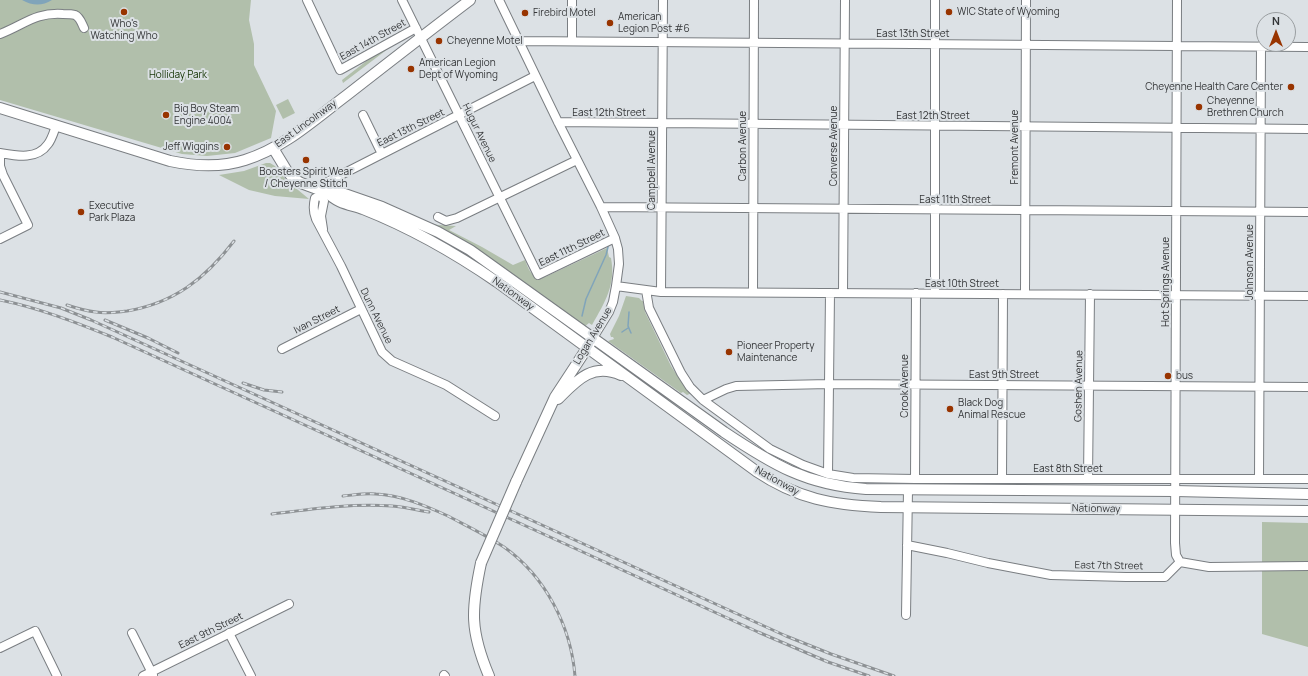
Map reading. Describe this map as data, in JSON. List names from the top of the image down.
{
  "streets": {
    "main road": ["East Lincolnway", "Nationway", "Logan Avenue"],
    "street": [
      "East 13th Street",
      "East 14th Street",
      "East 12th Street",
      "Hugur Avenue",
      "Carbon Avenue",
      "Converse Avenue",
      "Fremont Avenue",
      "Campbell Avenue",
      "East 11th Street",
      "Johnson Avenue",
      "Hot Springs Avenue",
      "East 10th Street",
      "Dunn Avenue",
      "Ivan Street",
      "East 9th Street",
      "Crook Avenue",
      "Goshen Avenue",
      "East 8th Street",
      "East 7th Street"
    ]
  },
  "crossings": [
    ["East 13th Street", "Hugur Avenue"],
    ["East 13th Street", "Carbon Avenue"],
    ["East 13th Street", "Converse Avenue"],
    ["East 13th Street", "Fremont Avenue"],
    ["East 13th Street", "Campbell Avenue"],
    ["East 13th Street", "Hot Springs Avenue"],
    ["East 13th Street", "Nationway"],
    ["East 13th Street", "Dunn Avenue"],
    ["East 13th Street", "Logan Avenue"],
    ["East 14th Street", "Hugur Avenue"],
    ["East 12th Street", "Carbon Avenue"],
    ["East 12th Street", "Converse Avenue"],
    ["East 12th Street", "Fremont Avenue"],
    ["East 12th Street", "Campbell Avenue"],
    ["East 12th Street", "Johnson Avenue"],
    ["East 12th Street", "Hot Springs Avenue"],
    ["East 12th Street", "Logan Avenue"],
    ["East Lincolnway", "Hugur Avenue"],
    ["East Lincolnway", "Nationway"],
    ["Hugur Avenue", "East 11th Street"],
    ["Carbon Avenue", "East 11th Street"],
    ["Carbon Avenue", "East 10th Street"],
    ["Converse Avenue", "East 11th Street"],
    ["Converse Avenue", "East 10th Street"],
    ["Fremont Avenue", "East 11th Street"],
    ["Fremont Avenue", "East 10th Street"],
    ["Campbell Avenue", "East 11th Street"],
    ["Campbell Avenue", "East 10th Street"],
    ["East 11th Street", "Johnson Avenue"],
    ["East 11th Street", "Hot Springs Avenue"],
    ["East 11th Street", "Logan Avenue"],
    ["Johnson Avenue", "East 10th Street"],
    ["Johnson Avenue", "East 9th Street"],
    ["Johnson Avenue", "East 8th Street"],
    ["Hot Springs Avenue", "East 10th Street"],
    ["Hot Springs Avenue", "Nationway"],
    ["Hot Springs Avenue", "East 9th Street"],
    ["Hot Springs Avenue", "East 8th Street"],
    ["Hot Springs Avenue", "East 7th Street"],
    ["East 10th Street", "Logan Avenue"],
    ["East 10th Street", "Crook Avenue"],
    ["East 10th Street", "Goshen Avenue"],
    ["Nationway", "Dunn Avenue"],
    ["Nationway", "Logan Avenue"],
    ["Dunn Avenue", "Ivan Street"],
    ["East 9th Street", "Crook Avenue"],
    ["East 9th Street", "Goshen Avenue"],
    ["Crook Avenue", "East 8th Street"],
    ["Goshen Avenue", "East 8th Street"]
  ],
  "parks": ["Holliday Park"],
  "places": [
    "Who's Watching Who",
    "WIC State of Wyoming",
    "Firebird Motel",
    "American Legion Post #6",
    "Cheyenne Motel",
    "American Legion Dept of Wyoming",
    "Cheyenne Health Care Center",
    "Cheyenne Brethren Church",
    "Big Boy Steam Engine 4004",
    "Jeff Wiggins",
    "Boosters Spirit Wear / Cheyenne Stitch",
    "Executive Park Plaza",
    "Pioneer Property Maintenance",
    "bus",
    "Black Dog Animal Rescue"
  ],
  "north": "top"
}
